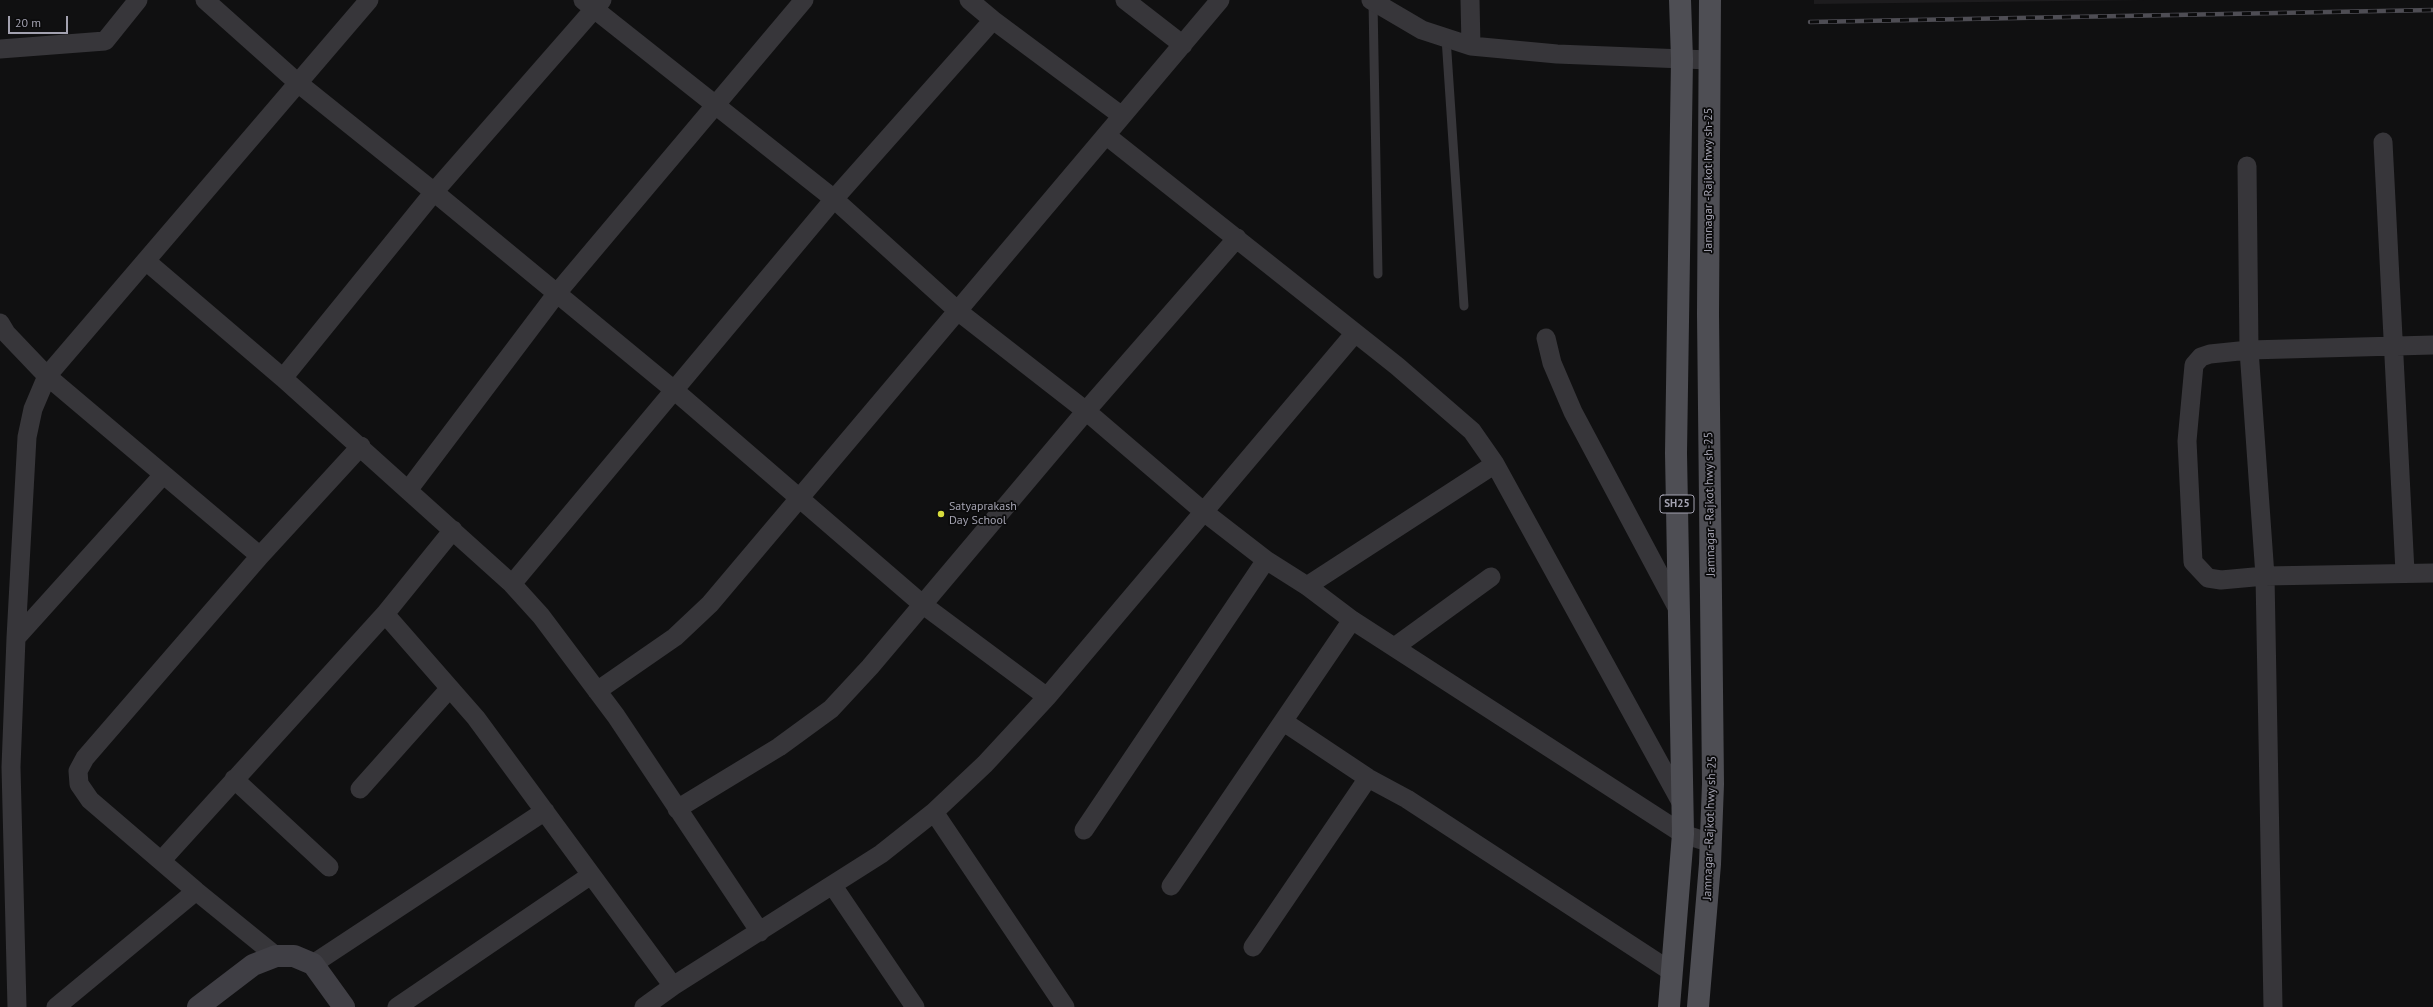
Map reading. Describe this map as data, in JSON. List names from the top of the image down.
{
  "streets": {
    "main road": ["Jamnagar -Rajkot hwy sh-25", "SH25"]
  },
  "places": ["Satyaprakash Day School"],
  "scale_bar": "20 m"
}
